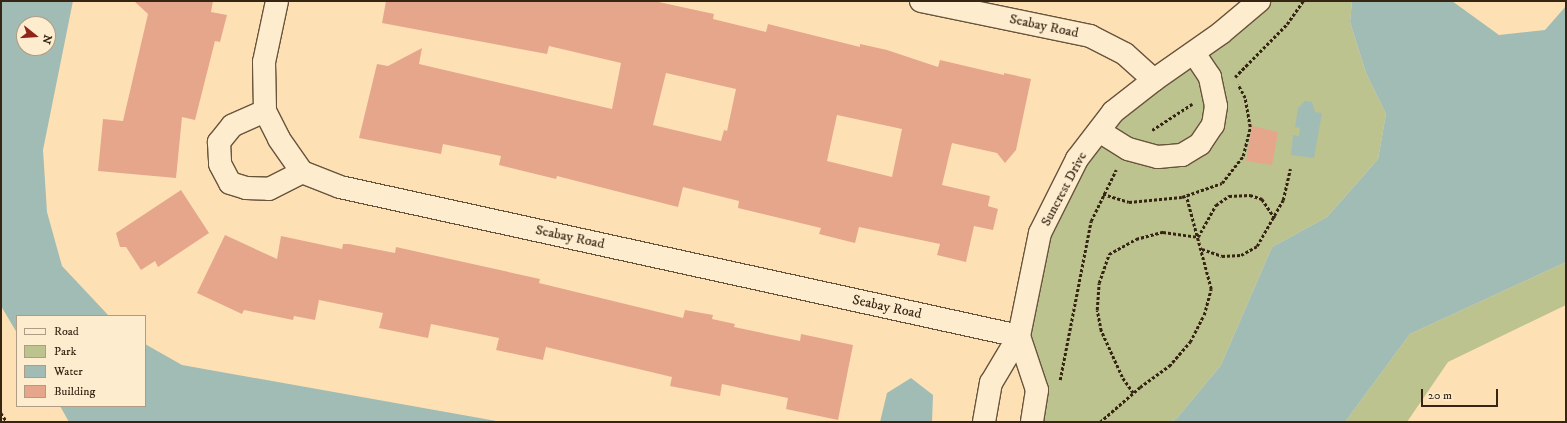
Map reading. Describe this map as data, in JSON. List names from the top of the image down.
{
  "streets": {
    "street": ["Seabay Road", "Suncrest Drive"]
  },
  "crossings": [
    ["Seabay Road", "Suncrest Drive"]
  ],
  "legend": [
    "Road",
    "Park",
    "Water",
    "Building"
  ],
  "scale_bar": "20 m",
  "north": "right"
}
